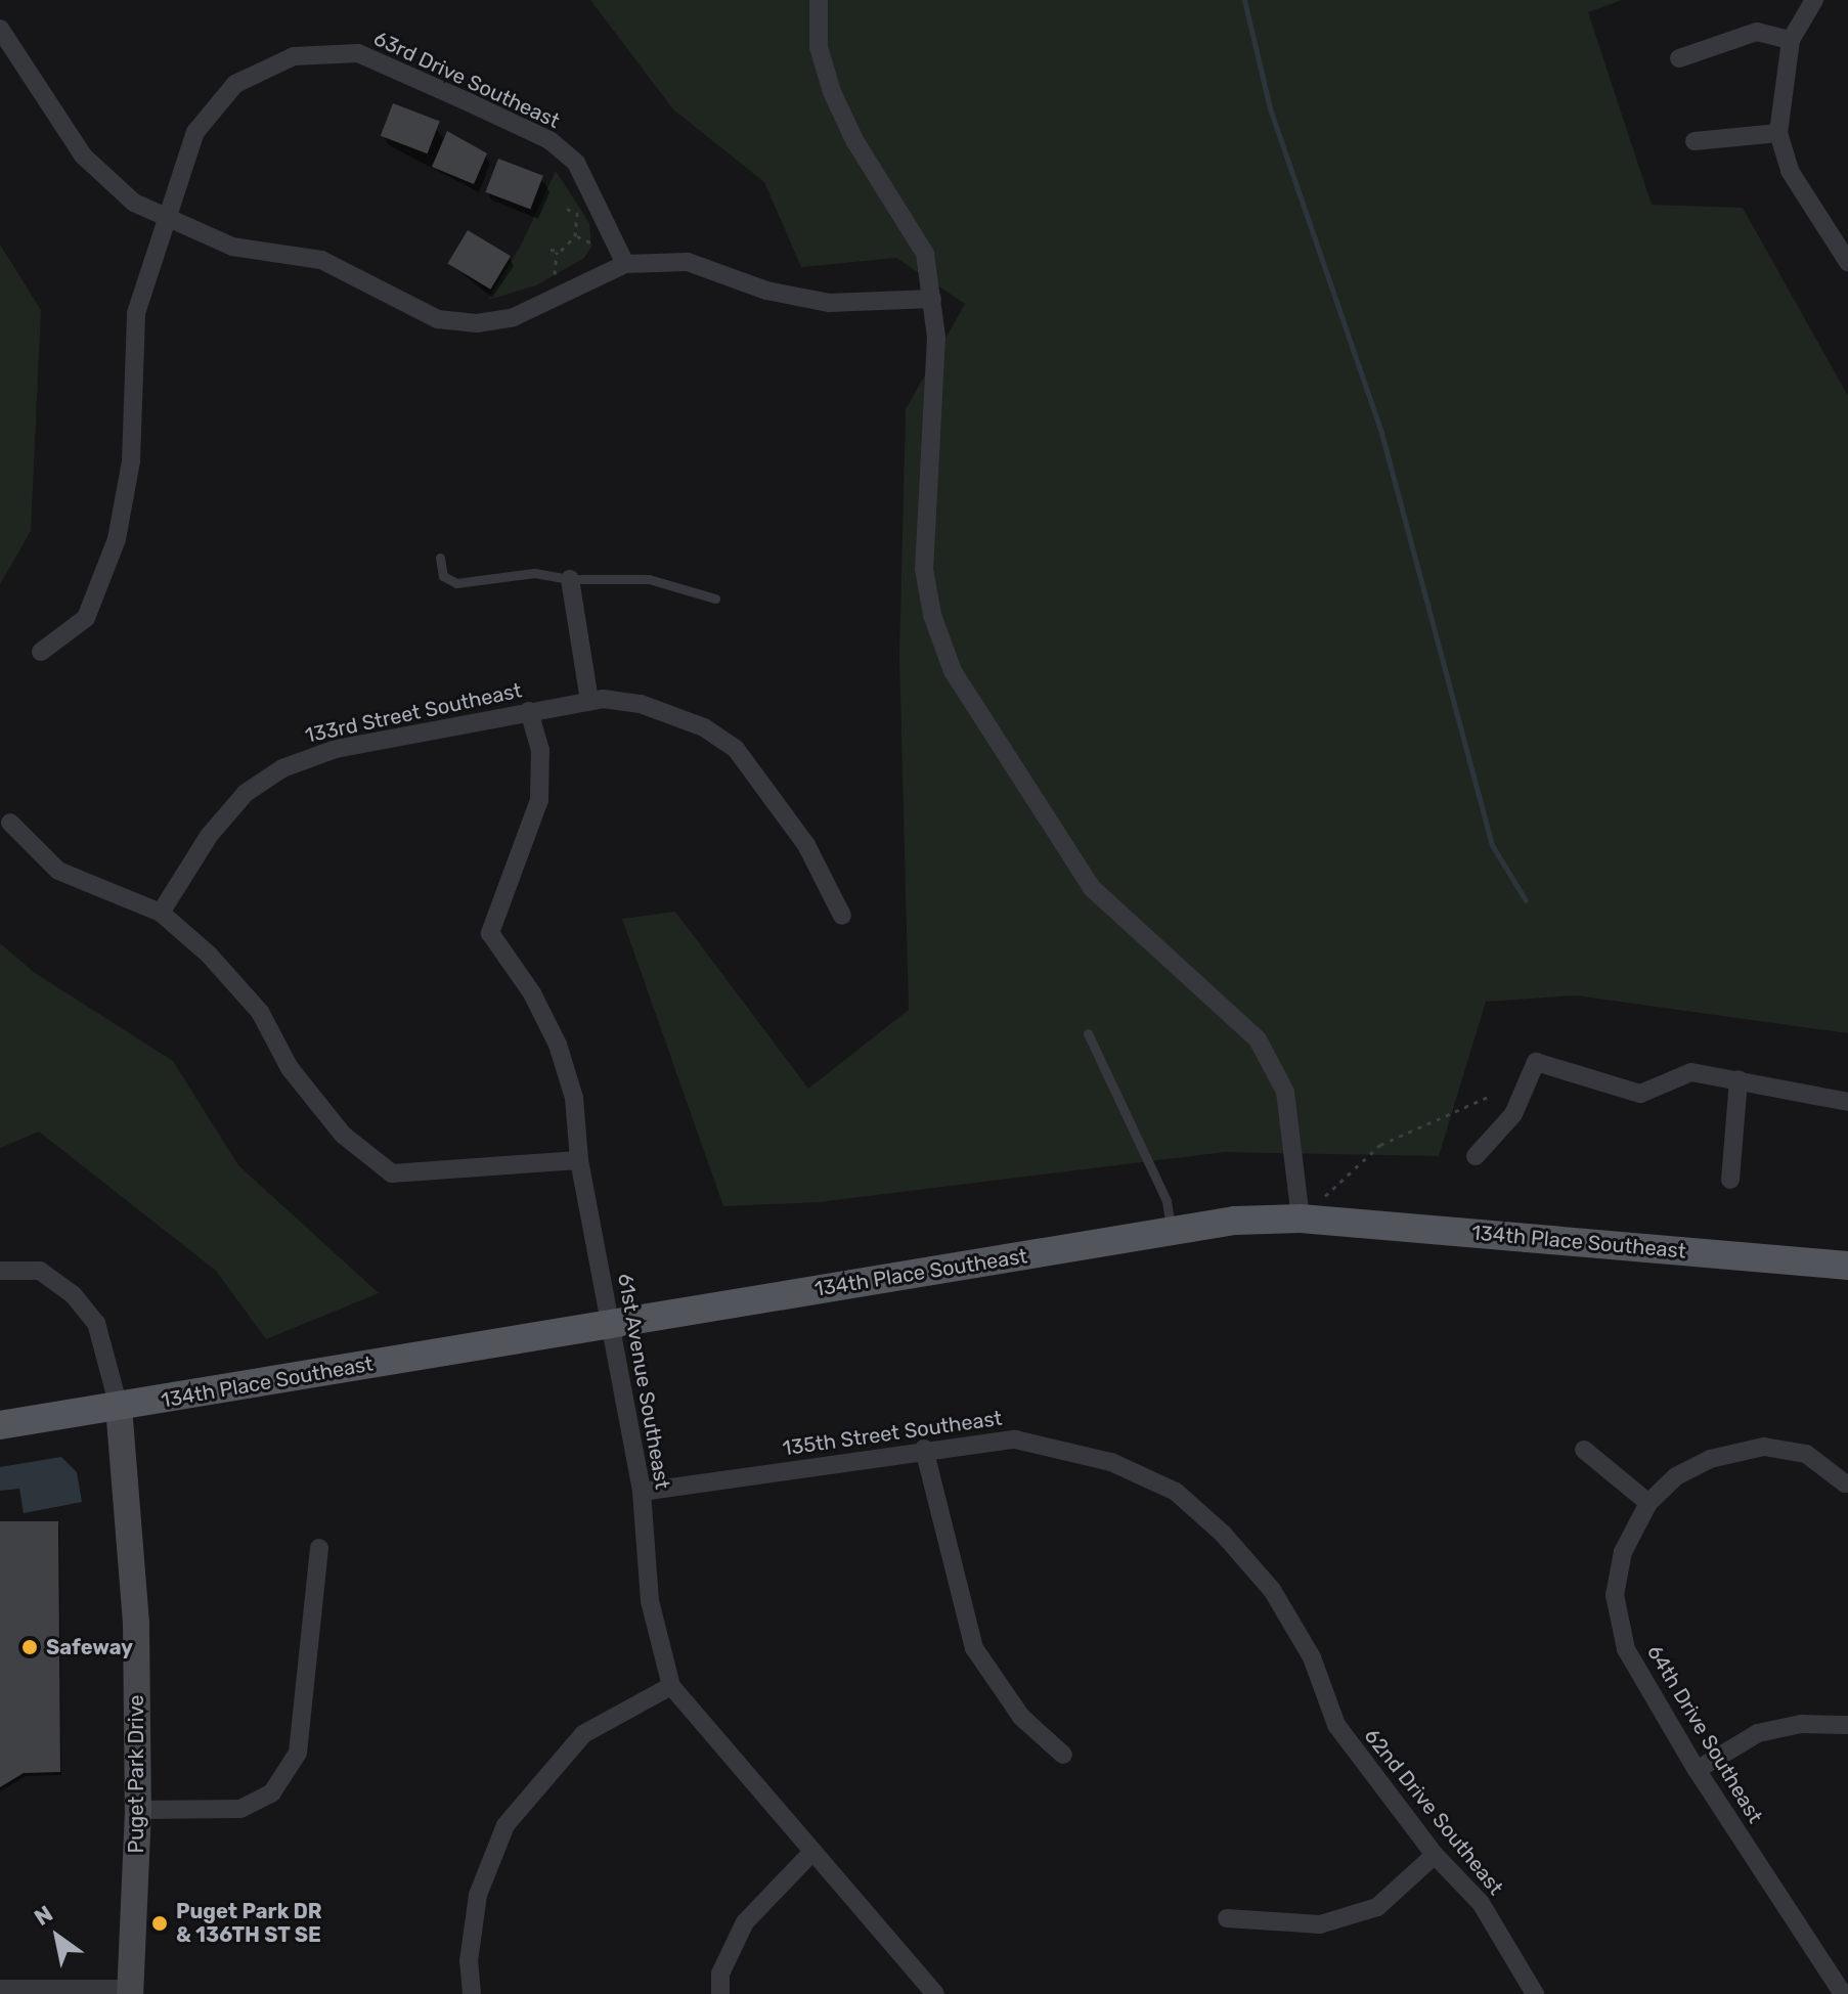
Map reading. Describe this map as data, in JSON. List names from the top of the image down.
{
  "streets": {
    "main road": ["134th Place Southeast"],
    "street": [
      "63rd Drive Southeast",
      "133rd Street Southeast",
      "61st Avenue Southeast",
      "135th Street Southeast",
      "64th Drive Southeast",
      "Puget Park Drive",
      "62nd Drive Southeast"
    ]
  },
  "crossings": [
    ["133rd Street Southeast", "61st Avenue Southeast"],
    ["134th Place Southeast", "61st Avenue Southeast"],
    ["134th Place Southeast", "Puget Park Drive"],
    ["61st Avenue Southeast", "135th Street Southeast"],
    ["135th Street Southeast", "62nd Drive Southeast"]
  ],
  "places": ["Safeway", "Puget Park DR & 136TH ST SE"],
  "north": "top left"
}
